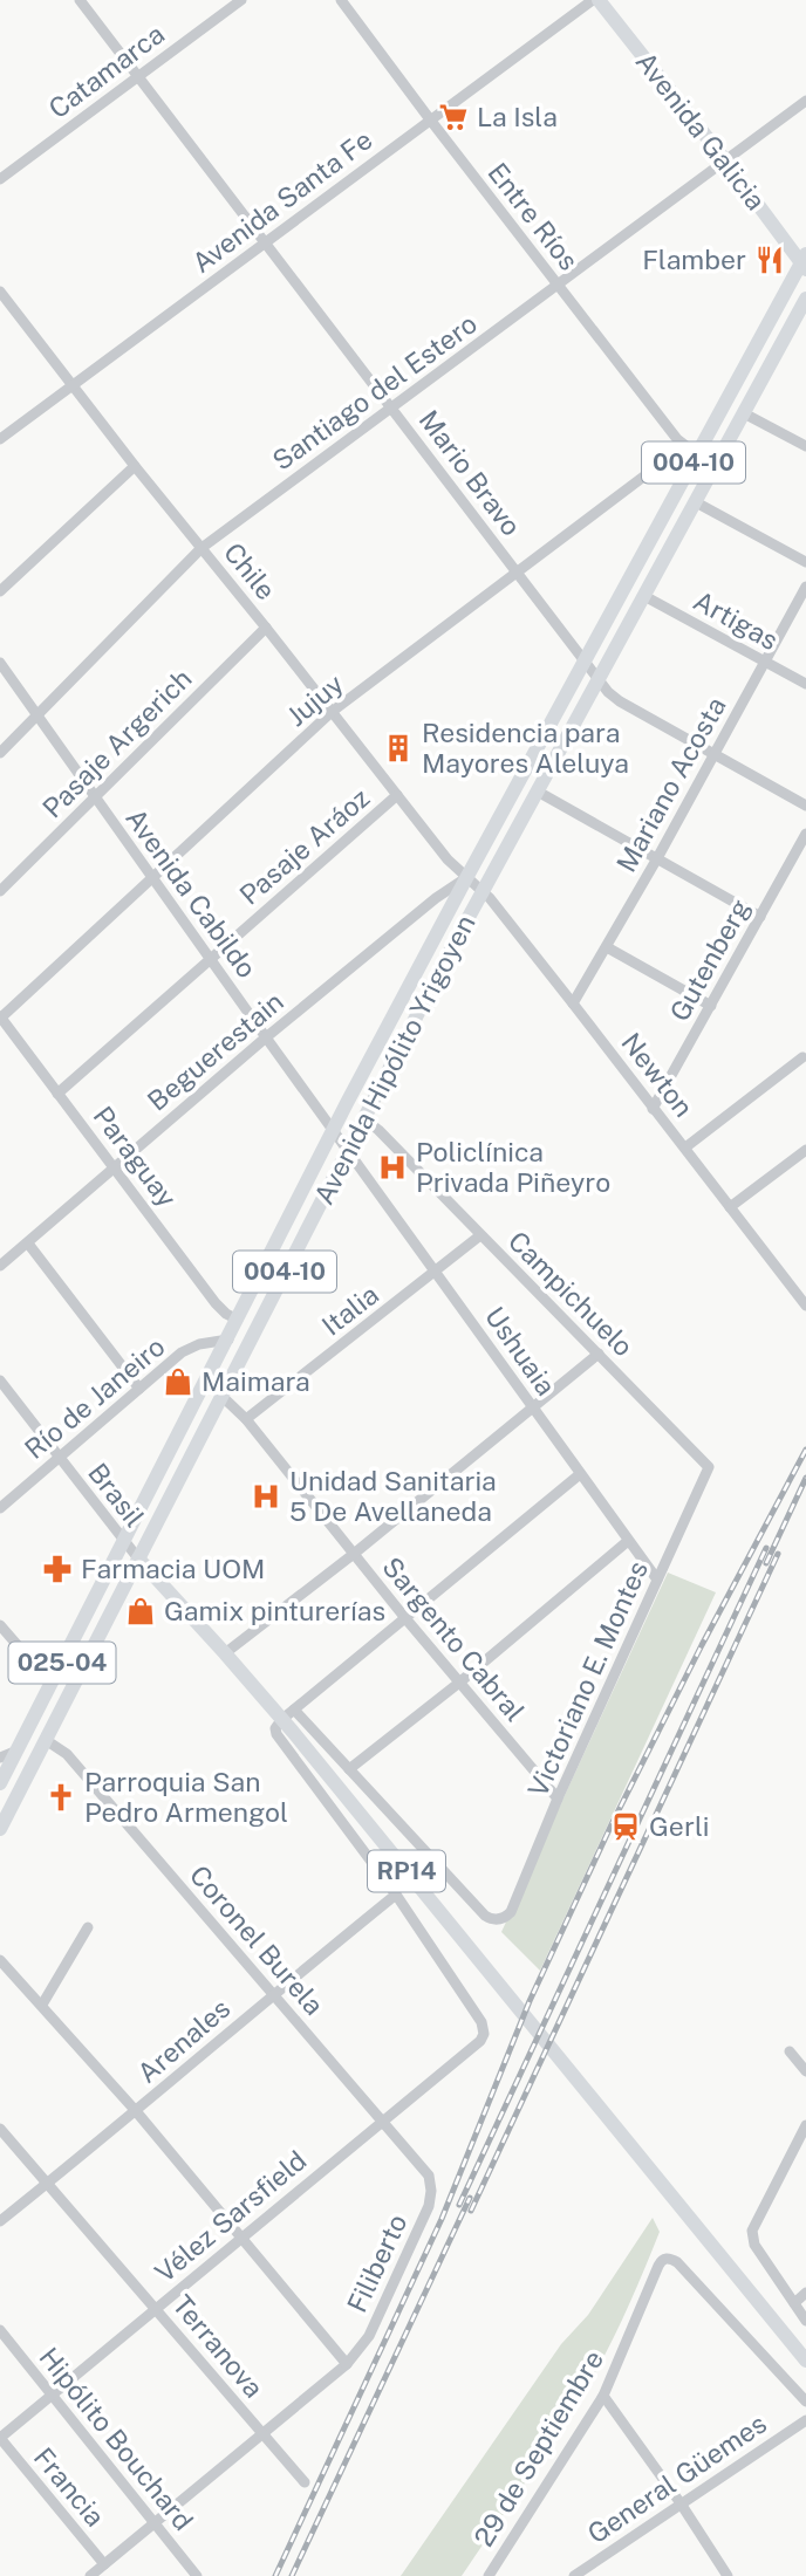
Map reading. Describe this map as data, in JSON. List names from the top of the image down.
{
  "streets": {
    "main road": [
      "Avenida Galicia",
      "004-10",
      "Avenida Hipólito Yrigoyen",
      "025-04",
      "RP14"
    ],
    "street": [
      "Catamarca",
      "Avenida Santa Fe",
      "Entre Ríos",
      "Santiago del Estero",
      "Mario Bravo",
      "Chile",
      "Artigas",
      "Jujuy",
      "Pasaje Argerich",
      "Mariano Acosta",
      "Pasaje Aráoz",
      "Avenida Cabildo",
      "Gutenberg",
      "Beguerestain",
      "Newton",
      "Paraguay",
      "Campichuelo",
      "Italia",
      "Ushuaia",
      "Río de Janeiro",
      "Brasil",
      "Sargento Cabral",
      "Victoriano E. Montes",
      "Coronel Burela",
      "Arenales",
      "Vélez Sarsfield",
      "Filiberto",
      "Terranova",
      "Hipólito Bouchard",
      "29 de Septiembre",
      "General Güemes",
      "Francia"
    ]
  },
  "crossings": [
    ["Catamarca", "Mario Bravo"],
    ["Avenida Galicia", "Santiago del Estero"],
    ["Avenida Galicia", "Avenida Hipólito Yrigoyen"],
    ["Avenida Santa Fe", "Entre Ríos"],
    ["Avenida Santa Fe", "Mario Bravo"],
    ["Avenida Santa Fe", "Chile"],
    ["Entre Ríos", "Santiago del Estero"],
    ["Entre Ríos", "Avenida Hipólito Yrigoyen"],
    ["Santiago del Estero", "Mario Bravo"],
    ["Santiago del Estero", "Chile"],
    ["Santiago del Estero", "Avenida Cabildo"],
    ["Mario Bravo", "Jujuy"],
    ["Mario Bravo", "Mariano Acosta"],
    ["Mario Bravo", "Avenida Hipólito Yrigoyen"],
    ["Chile", "Jujuy"],
    ["Chile", "Pasaje Argerich"],
    ["Chile", "Pasaje Aráoz"],
    ["Chile", "Beguerestain"],
    ["Chile", "Avenida Hipólito Yrigoyen"],
    ["Chile", "Newton"],
    ["Artigas", "Mariano Acosta"],
    ["Artigas", "Avenida Hipólito Yrigoyen"],
    ["Jujuy", "Avenida Cabildo"],
    ["Jujuy", "Avenida Hipólito Yrigoyen"],
    ["Jujuy", "Paraguay"],
    ["Pasaje Argerich", "Avenida Cabildo"],
    ["Mariano Acosta", "Newton"],
    ["Pasaje Aráoz", "Avenida Cabildo"],
    ["Pasaje Aráoz", "Paraguay"],
    ["Avenida Cabildo", "Beguerestain"],
    ["Avenida Cabildo", "Avenida Hipólito Yrigoyen"],
    ["Avenida Cabildo", "Ushuaia"],
    ["Gutenberg", "Newton"],
    ["Beguerestain", "Avenida Hipólito Yrigoyen"],
    ["Beguerestain", "Newton"],
    ["Beguerestain", "Paraguay"],
    ["Avenida Hipólito Yrigoyen", "Newton"],
    ["Avenida Hipólito Yrigoyen", "Paraguay"],
    ["Avenida Hipólito Yrigoyen", "Campichuelo"],
    ["Avenida Hipólito Yrigoyen", "Ushuaia"],
    ["Avenida Hipólito Yrigoyen", "Río de Janeiro"],
    ["Avenida Hipólito Yrigoyen", "Brasil"],
    ["Avenida Hipólito Yrigoyen", "Sargento Cabral"],
    ["Avenida Hipólito Yrigoyen", "RP14"],
    ["Avenida Hipólito Yrigoyen", "Coronel Burela"],
    ["Campichuelo", "Italia"],
    ["Campichuelo", "Victoriano E. Montes"],
    ["Italia", "Ushuaia"],
    ["Italia", "Sargento Cabral"],
    ["Ushuaia", "Victoriano E. Montes"],
    ["Río de Janeiro", "Brasil"],
    ["Brasil", "RP14"],
    ["Sargento Cabral", "Victoriano E. Montes"],
    ["Coronel Burela", "Arenales"],
    ["Coronel Burela", "Vélez Sarsfield"],
    ["Coronel Burela", "Filiberto"],
    ["Arenales", "Vélez Sarsfield"],
    ["Arenales", "Terranova"],
    ["Vélez Sarsfield", "Terranova"],
    ["Vélez Sarsfield", "Hipólito Bouchard"],
    ["Vélez Sarsfield", "Francia"],
    ["Filiberto", "Terranova"],
    ["Filiberto", "Hipólito Bouchard"],
    ["Filiberto", "Francia"]
  ],
  "places": {
    "supermarket": ["La Isla"],
    "restaurant": ["Flamber"],
    "building": ["Residencia para Mayores Aleluya"],
    "hospital": ["Policlínica Privada Piñeyro", "Unidad Sanitaria 5 De Avellaneda"],
    "shop": ["Maimara", "Gamix pinturerías"],
    "pharmacy": ["Farmacia UOM"],
    "church": ["Parroquia San Pedro Armengol"],
    "station": ["Gerli"]
  }
}
